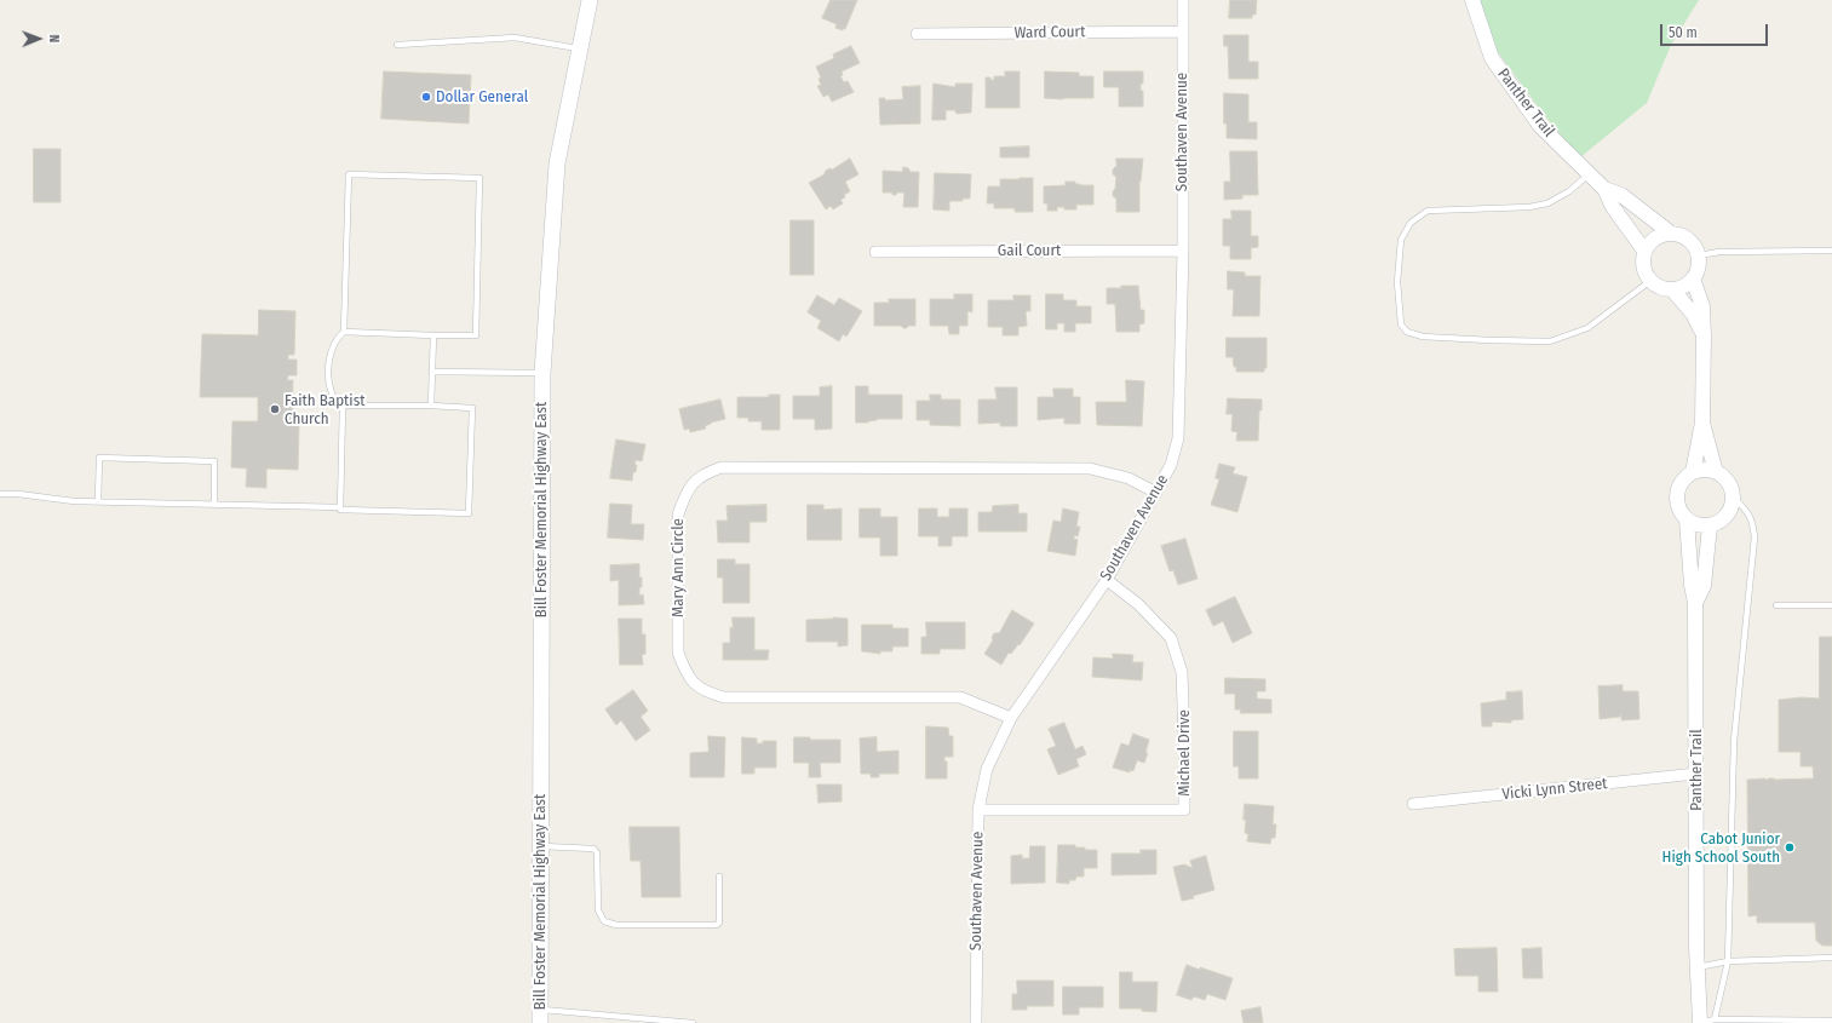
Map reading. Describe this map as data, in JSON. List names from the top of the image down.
{
  "streets": {
    "main road": ["Bill Foster Memorial Highway East"],
    "street": [
      "Ward Court",
      "Panther Trail",
      "Southaven Avenue",
      "Gail Court",
      "Mary Ann Circle",
      "Michael Drive",
      "Vicki Lynn Street"
    ]
  },
  "crossings": [
    ["Ward Court", "Southaven Avenue"],
    ["Panther Trail", "Vicki Lynn Street"],
    ["Southaven Avenue", "Gail Court"],
    ["Southaven Avenue", "Mary Ann Circle"],
    ["Southaven Avenue", "Michael Drive"]
  ],
  "places": ["Dollar General", "Faith Baptist Church", "Cabot Junior High School South"],
  "scale_bar": "50 m",
  "north": "right"
}
